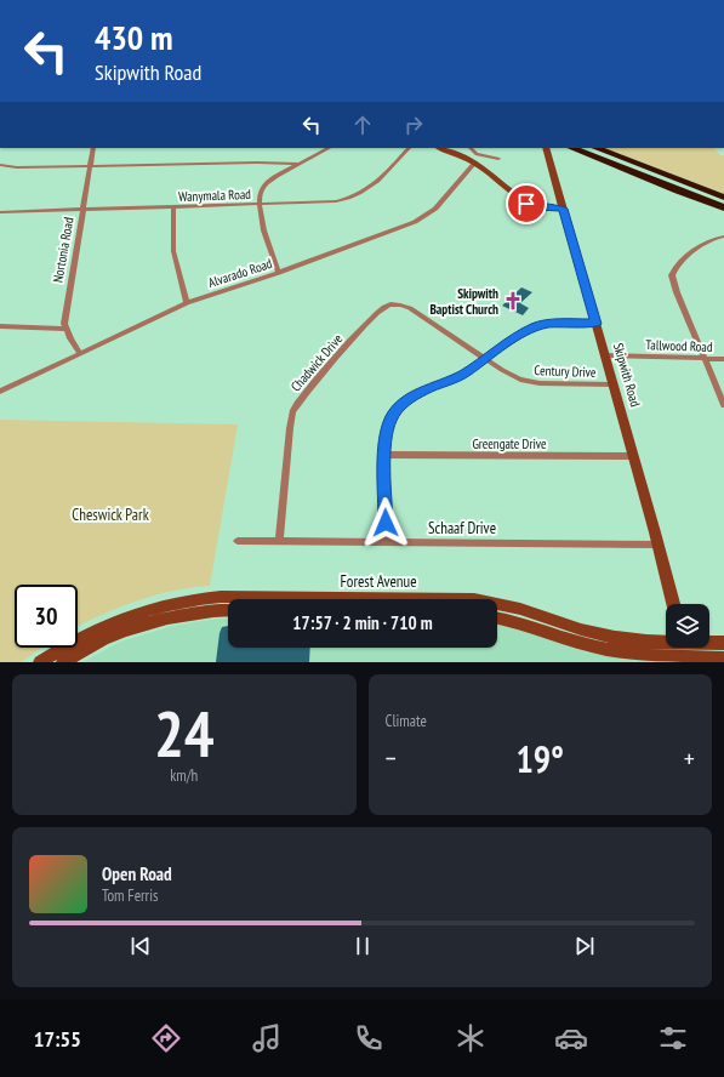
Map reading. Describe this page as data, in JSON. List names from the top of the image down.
{
  "streets": {
    "main road": ["Skipwith Road", "Forest Avenue"],
    "street": [
      "Wanymala Road",
      "Nortonia Road",
      "Alvarado Road",
      "Tallwood Road",
      "Chadwick Drive",
      "Century Drive",
      "Greengate Drive",
      "Schaaf Drive"
    ]
  },
  "crossings": [
    ["Wanymala Road", "Nortonia Road"],
    ["Tallwood Road", "Skipwith Road"],
    ["Chadwick Drive", "Century Drive"],
    ["Chadwick Drive", "Schaaf Drive"],
    ["Century Drive", "Skipwith Road"],
    ["Skipwith Road", "Greengate Drive"],
    ["Skipwith Road", "Schaaf Drive"]
  ],
  "parks": ["Cheswick Park"],
  "places": {
    "church": ["Skipwith Baptist Church"]
  },
  "page": {
    "turn": ["430 m", "Skipwith Road"],
    "limit": "30",
    "trip": "17:57 · 2 min · 710 m",
    "tile": [
      ["24", "km/h"],
      "Climate"
    ],
    "heat": ["−", "19°", "+"],
    "song": ["Open Road", "Tom Ferris"],
    "tabs": "17:55"
  }
}
